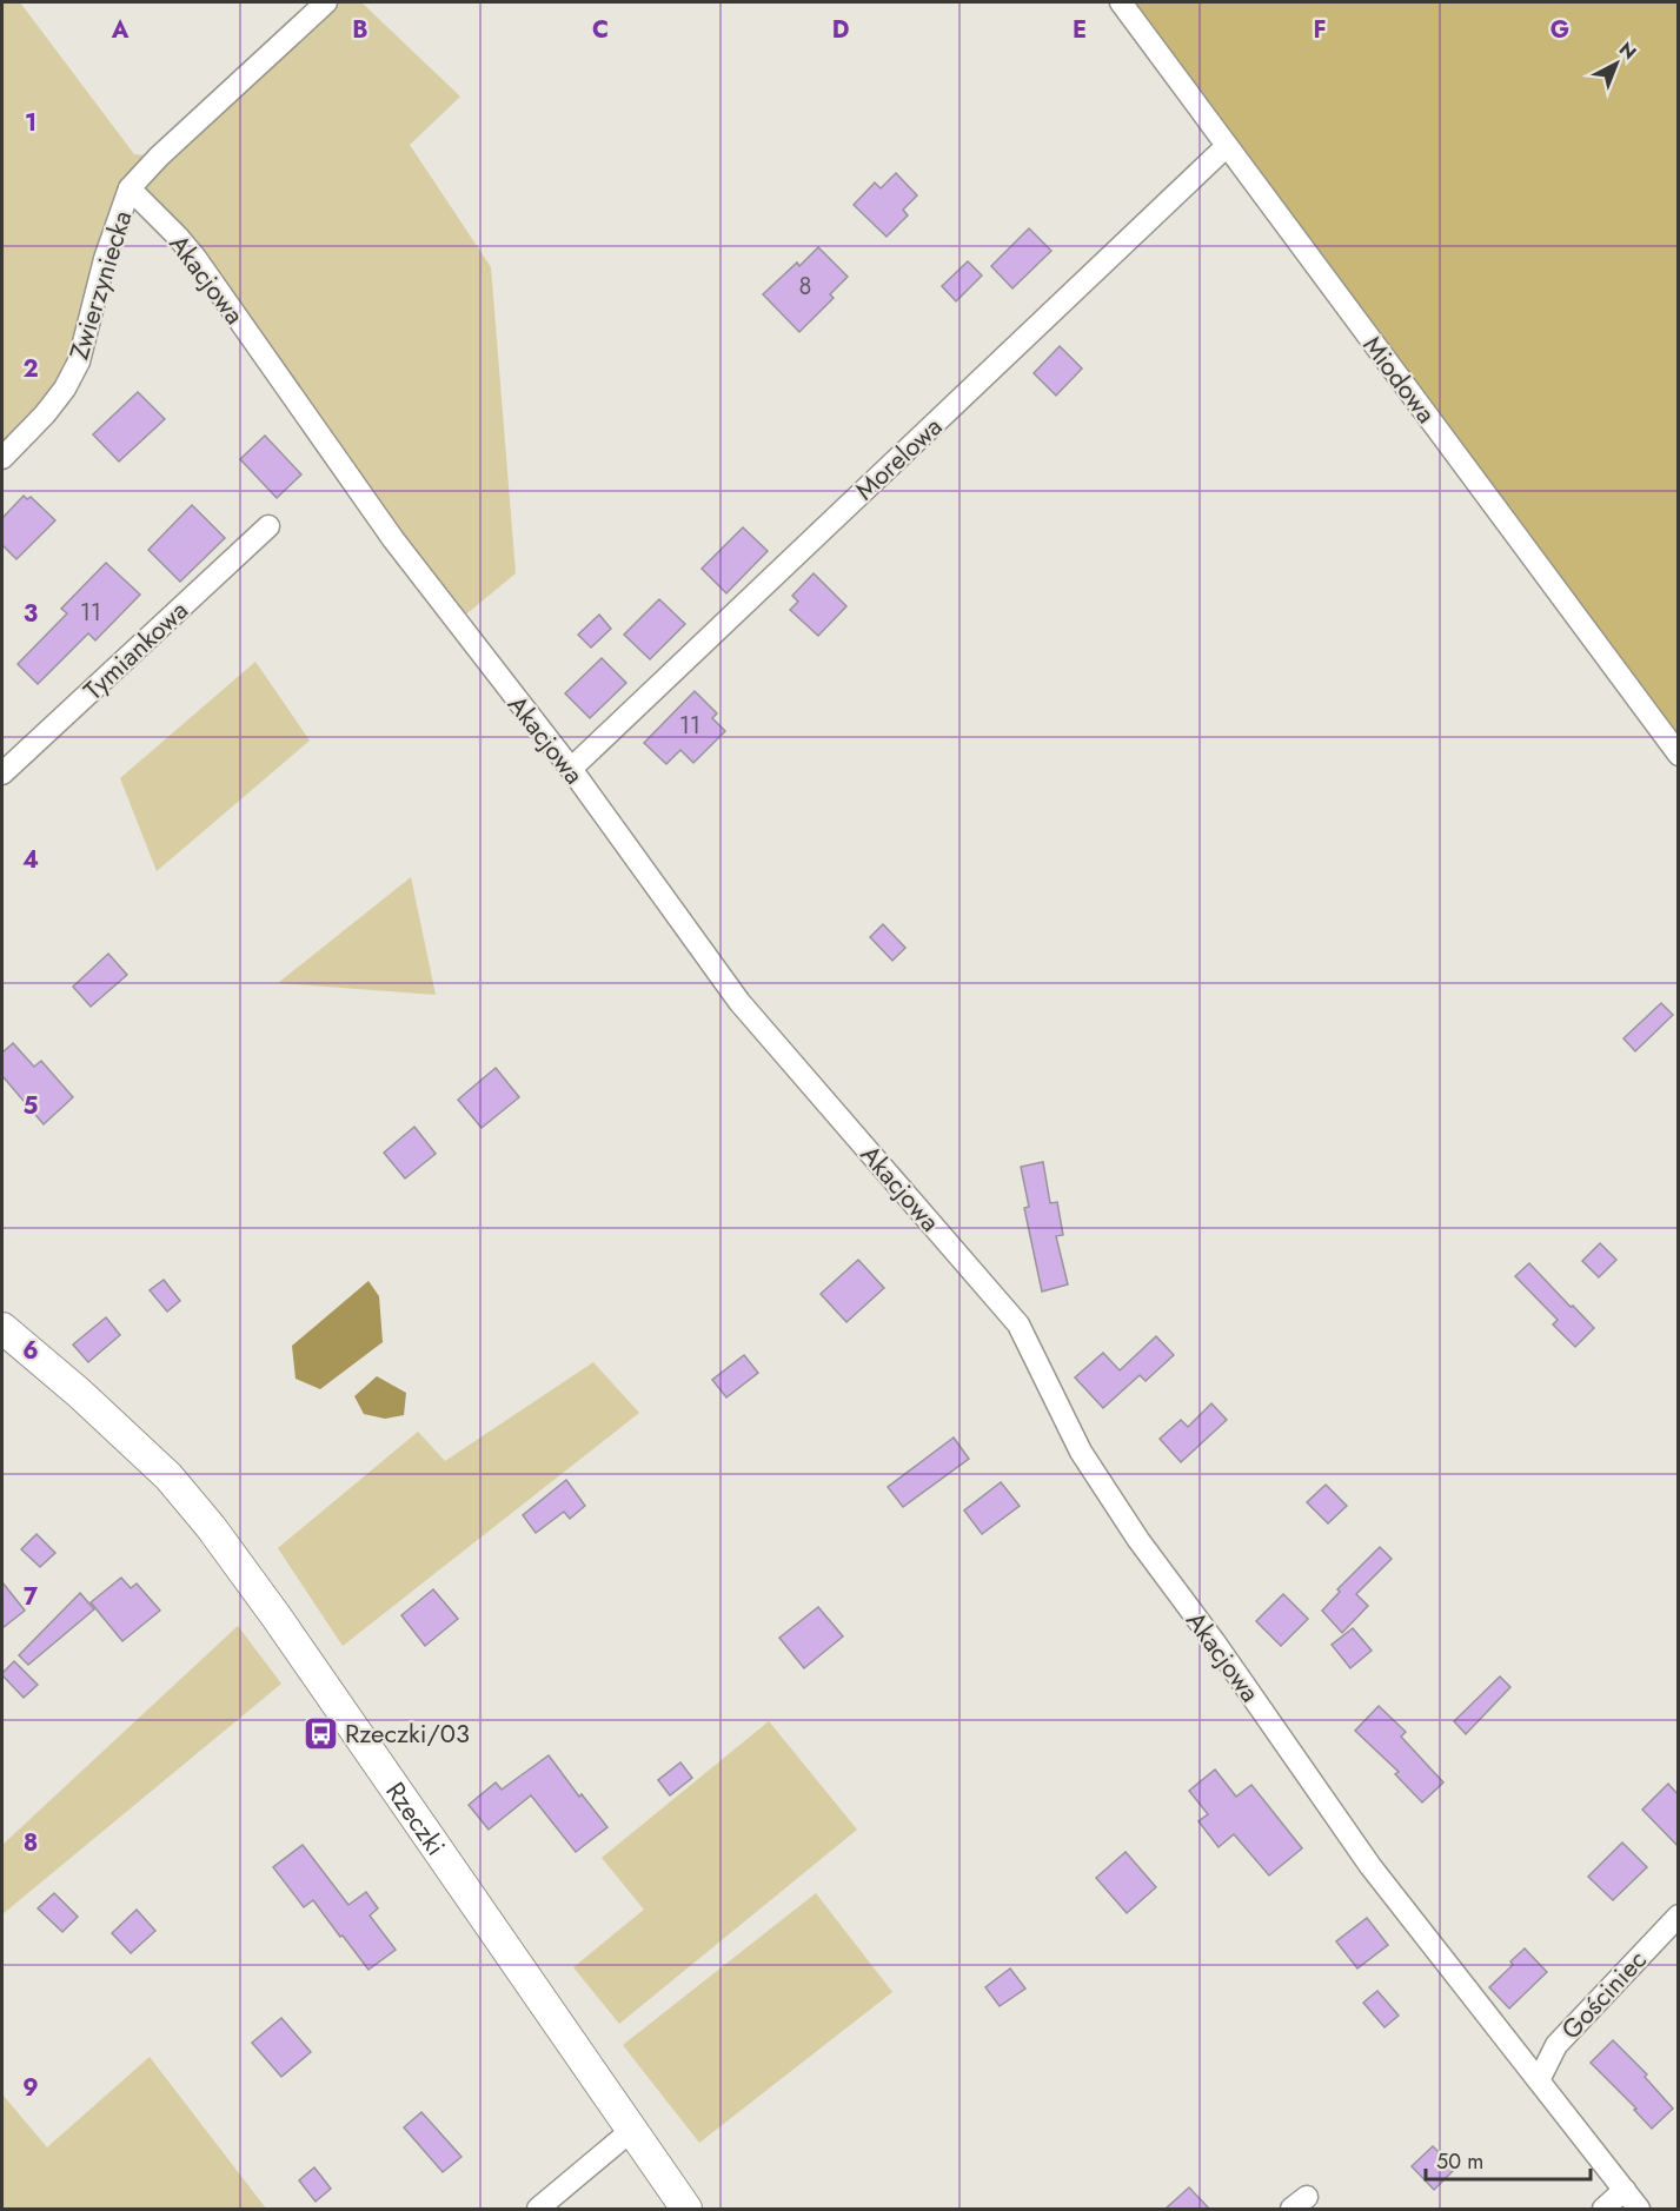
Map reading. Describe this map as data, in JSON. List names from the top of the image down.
{
  "streets": {
    "main road": ["Rzeczki"],
    "street": [
      "Akacjowa",
      "Zwierzyniecka",
      "Miodowa",
      "Morelowa",
      "Tymiankowa",
      "Gościniec"
    ]
  },
  "crossings": [
    ["Akacjowa", "Zwierzyniecka"],
    ["Akacjowa", "Morelowa"],
    ["Akacjowa", "Gościniec"],
    ["Miodowa", "Morelowa"]
  ],
  "places": {
    "bus stop": ["Rzeczki/03"]
  },
  "house_numbers": ["8", "11", "11"],
  "scale_bar": "50 m",
  "north": "top right",
  "grid": {
    "columns": [
      "A",
      "B",
      "C",
      "D",
      "E",
      "F",
      "G"
    ],
    "rows": [
      "1",
      "2",
      "3",
      "4",
      "5",
      "6",
      "7",
      "8",
      "9"
    ]
  }
}
